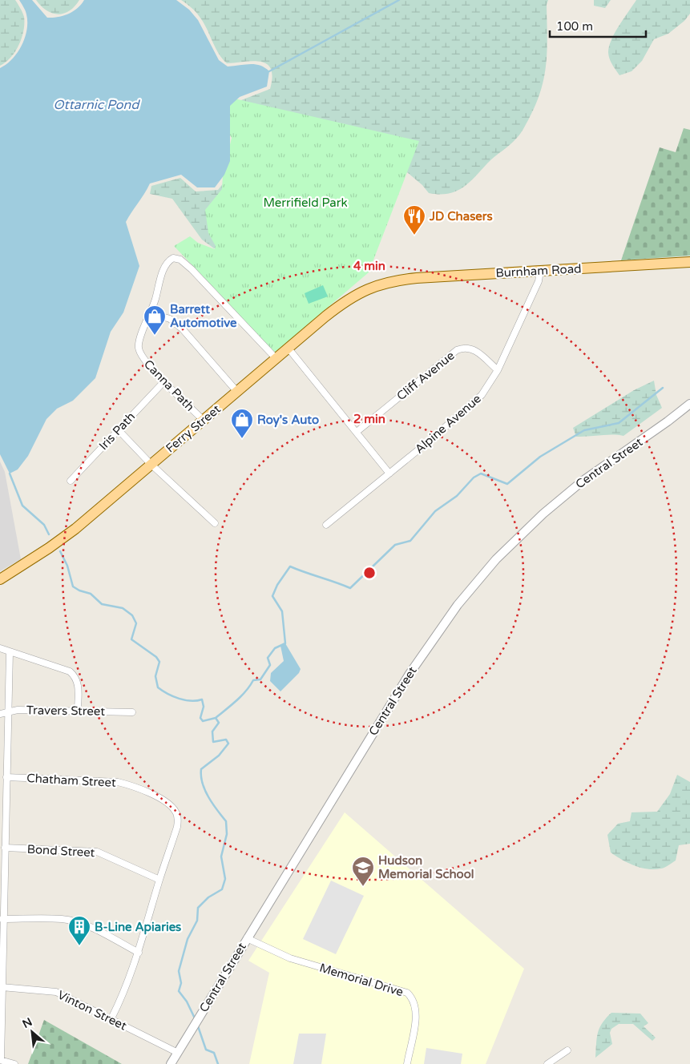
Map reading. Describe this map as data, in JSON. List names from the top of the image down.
{
  "streets": {
    "main road": ["Burnham Road", "Ferry Street"],
    "street": [
      "Cliff Avenue",
      "Canna Path",
      "Alpine Avenue",
      "Iris Path",
      "Central Street",
      "Travers Street",
      "Chatham Street",
      "Bond Street",
      "Memorial Drive",
      "Vinton Street"
    ]
  },
  "crossings": [
    ["Burnham Road", "Alpine Avenue"],
    ["Burnham Road", "Ferry Street"],
    ["Cliff Avenue", "Alpine Avenue"],
    ["Canna Path", "Ferry Street"],
    ["Canna Path", "Iris Path"],
    ["Central Street", "Memorial Drive"],
    ["Central Street", "Vinton Street"],
    ["Chatham Street", "Bond Street"]
  ],
  "water": ["Ottarnic Pond"],
  "parks": ["Merrifield Park"],
  "places": {
    "restaurant": ["JD Chasers"],
    "shop": ["Barrett Automotive", "Roy's Auto"],
    "school or university": ["Hudson Memorial School"],
    "building": ["B-Line Apiaries"]
  },
  "scale_bar": "100 m",
  "north": "top left",
  "rings": ["4 min", "2 min"]
}
